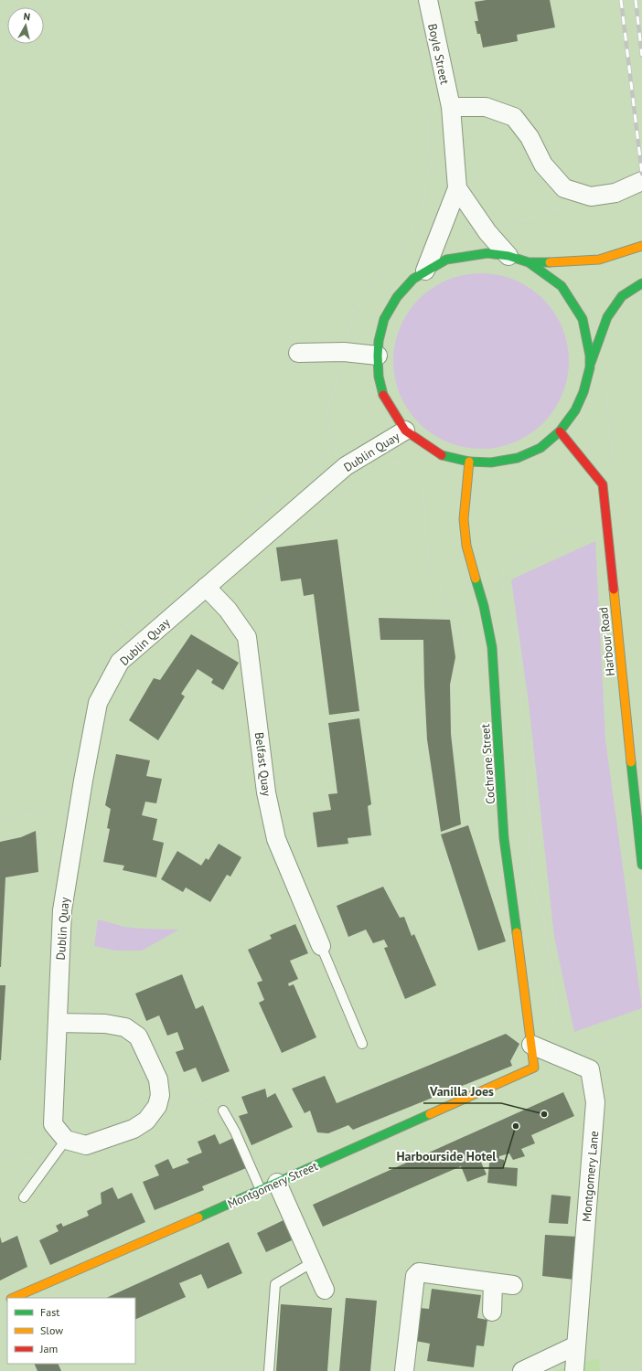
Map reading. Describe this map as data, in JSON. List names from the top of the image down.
{
  "streets": {
    "street": [
      "Boyle Street",
      "Dublin Quay",
      "Harbour Road",
      "Belfast Quay",
      "Cochrane Street",
      "Montgomery Lane",
      "Montgomery Street"
    ]
  },
  "crossings": [
    ["Dublin Quay", "Belfast Quay"],
    ["Cochrane Street", "Montgomery Lane"],
    ["Cochrane Street", "Montgomery Street"]
  ],
  "places": ["Vanilla Joes", "Harbourside Hotel"],
  "legend": ["Fast", "Slow", "Jam"],
  "north": "top"
}
